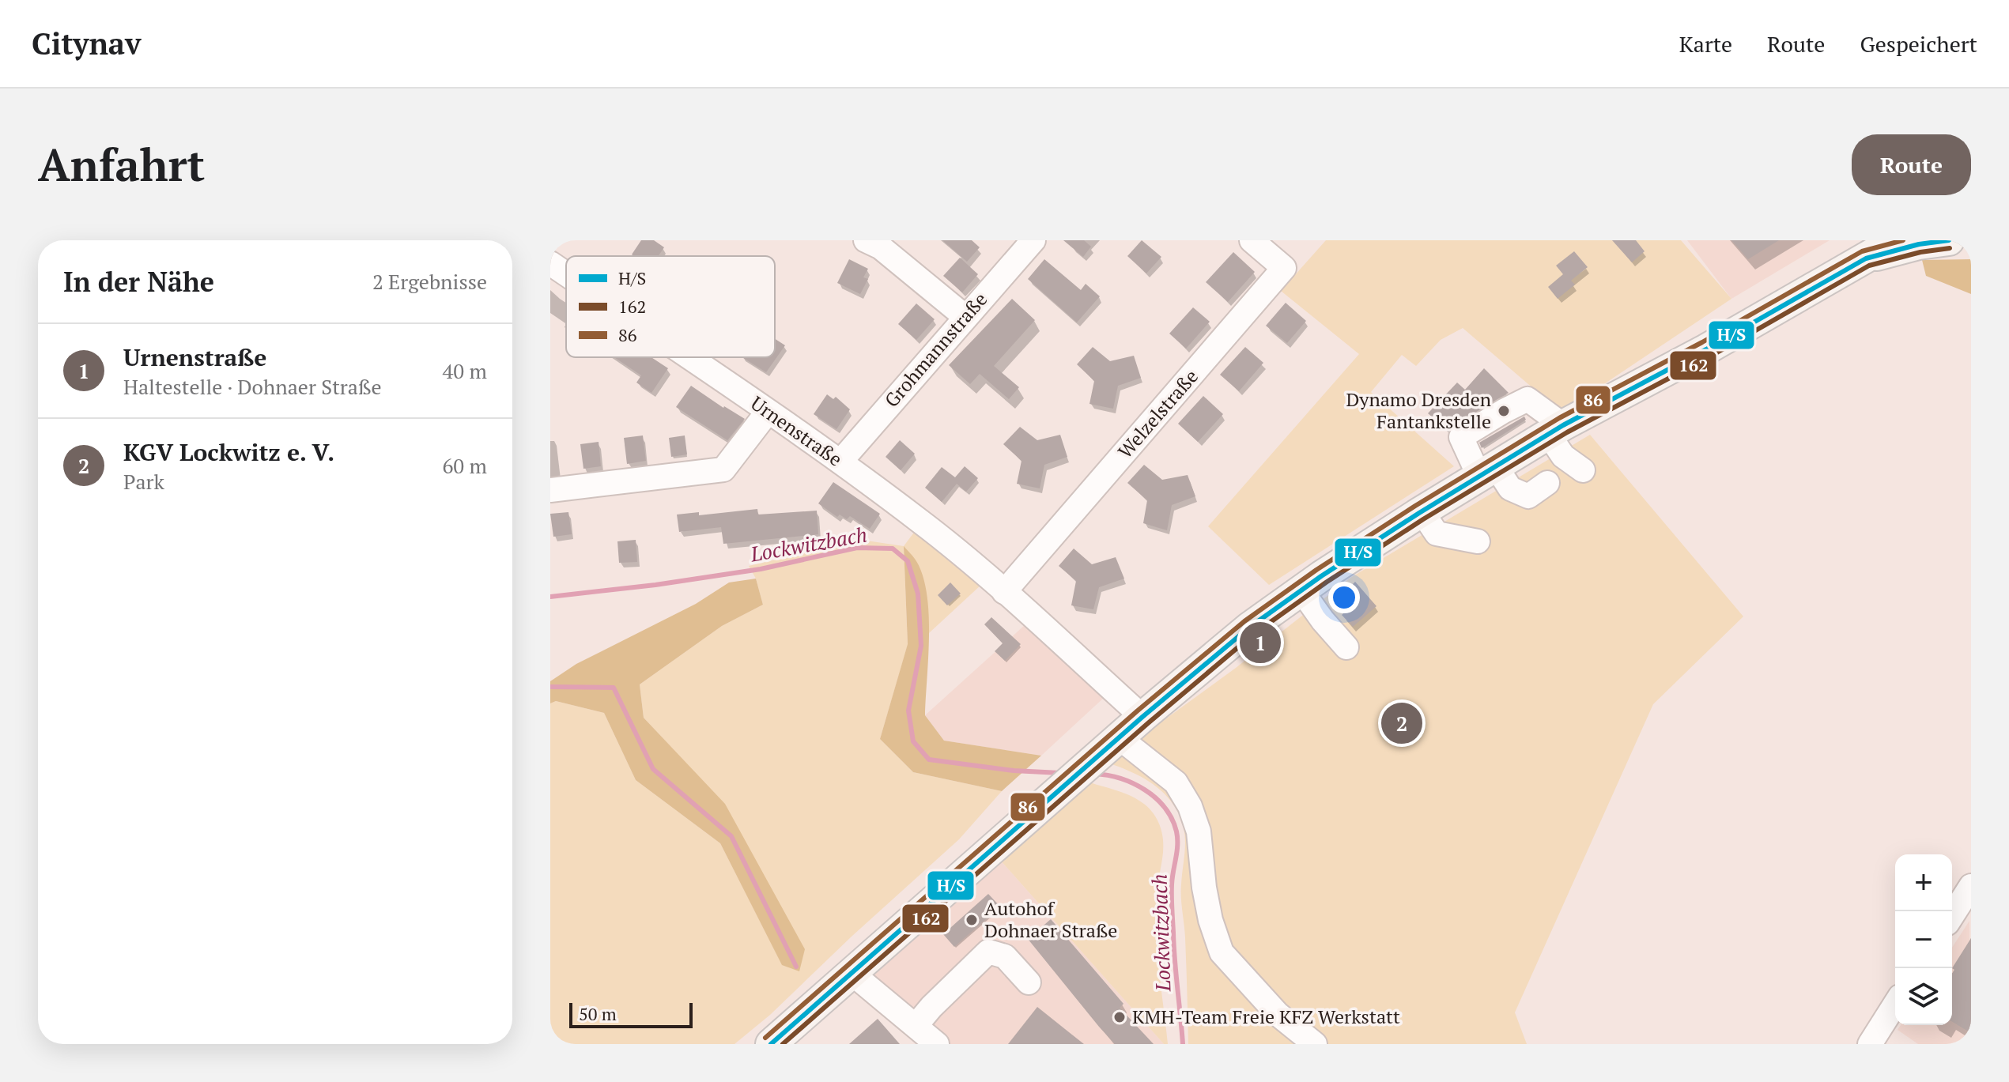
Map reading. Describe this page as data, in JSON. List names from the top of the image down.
{
  "streets": {
    "street": ["Grohmannstraße", "Welzelstraße", "Urnenstraße"]
  },
  "crossings": [
    ["Grohmannstraße", "Urnenstraße"],
    ["Welzelstraße", "Urnenstraße"]
  ],
  "water": ["Lockwitzbach"],
  "places": ["Dynamo Dresden Fantankstelle", "Autohof Dohnaer Straße", "KMH-Team Freie KFZ Werkstatt"],
  "lines": ["transit line H/S", "transit line 86", "transit line 162"],
  "legend": ["H/S", "162", "86"],
  "scale_bar": "50 m",
  "page": {
    "header": "Citynav",
    "nav": ["Karte", "Route", "Gespeichert"],
    "buttons": "Route",
    "title": "Anfahrt",
    "heading": ["In der Nähe", "2 Ergebnisse"],
    "list": [
      {
        "mark": "1",
        "name": "Urnenstraße",
        "note": "Haltestelle · Dohnaer Straße",
        "value": "40 m"
      },
      {
        "mark": "2",
        "name": "KGV Lockwitz e. V.",
        "note": "Park",
        "value": "60 m"
      }
    ],
    "pins": ["1", "2"],
    "map_buttons": ["+", "−"],
    "scale": "50 m"
  }
}
